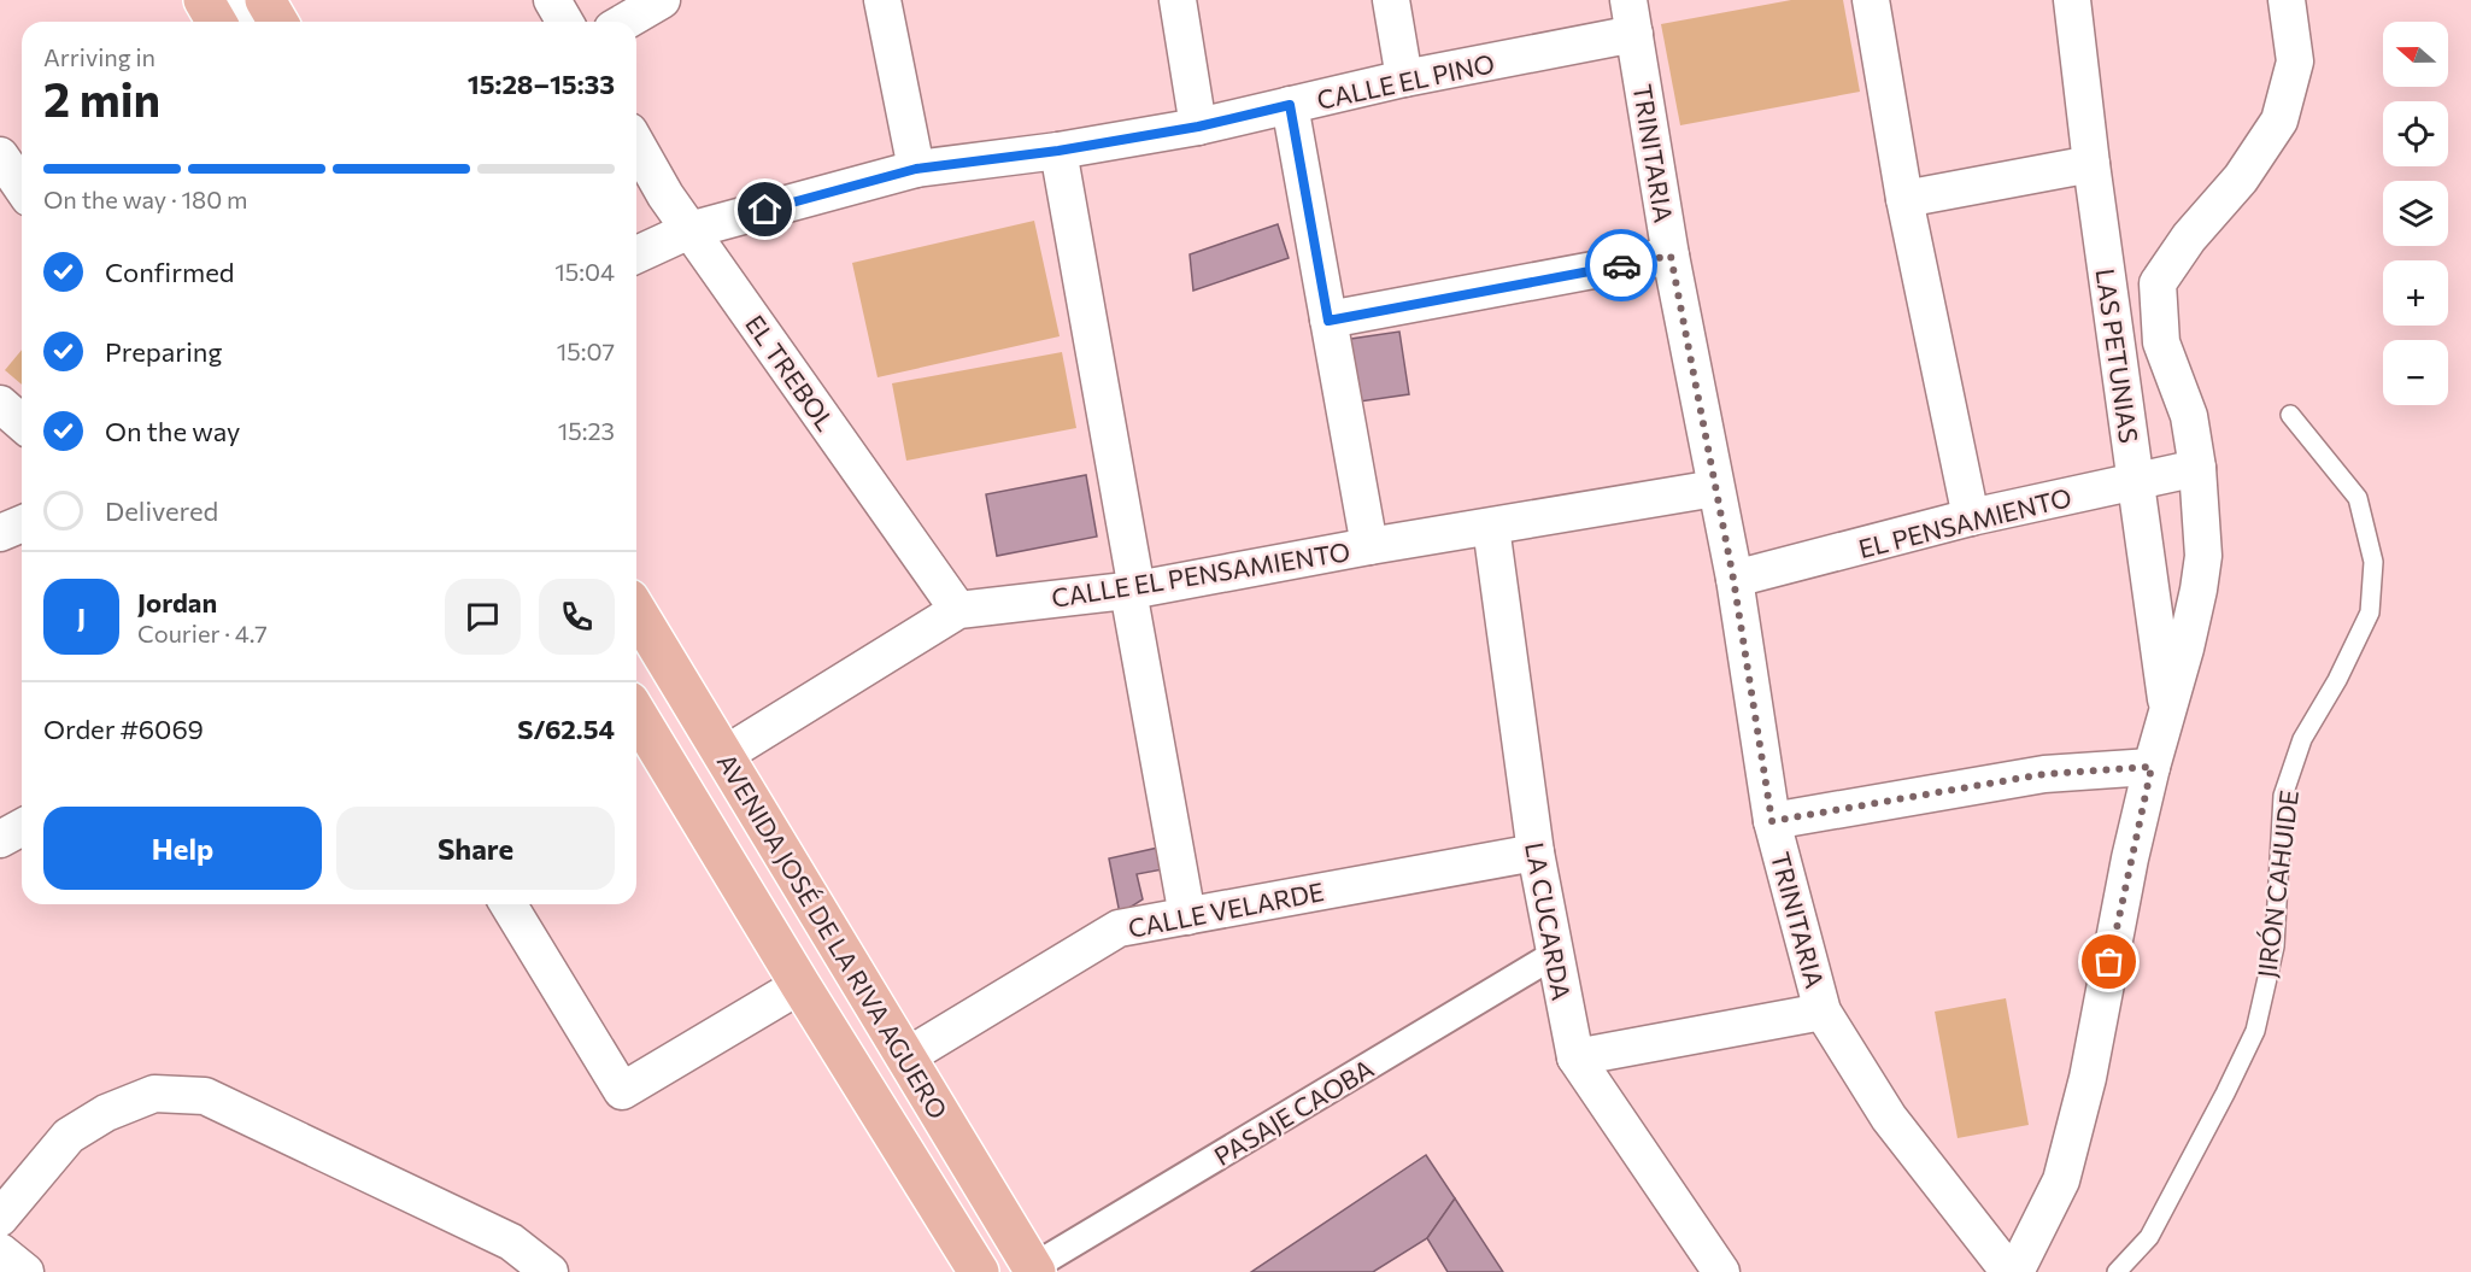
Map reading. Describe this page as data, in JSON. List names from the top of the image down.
{
  "streets": {
    "main road": ["AVENIDA JOSÉ DE LA RIVA AGUERO"],
    "street": [
      "CALLE EL PINO",
      "TRINITARIA",
      "LAS PETUNIAS",
      "EL TREBOL",
      "EL PENSAMIENTO",
      "CALLE EL PENSAMIENTO",
      "CALLE VELARDE",
      "LA CUCARDA",
      "PASAJE CAOBA"
    ],
    "lane": ["JIRÓN CAHUIDE"]
  },
  "crossings": [
    ["CALLE EL PINO", "TRINITARIA"],
    ["CALLE EL PINO", "EL TREBOL"],
    ["TRINITARIA", "EL PENSAMIENTO"],
    ["TRINITARIA", "CALLE EL PENSAMIENTO"],
    ["LAS PETUNIAS", "EL PENSAMIENTO"],
    ["EL TREBOL", "CALLE EL PENSAMIENTO"],
    ["CALLE EL PENSAMIENTO", "LA CUCARDA"],
    ["CALLE EL PENSAMIENTO", "AVENIDA JOSÉ DE LA RIVA AGUERO"],
    ["CALLE VELARDE", "LA CUCARDA"],
    ["CALLE VELARDE", "AVENIDA JOSÉ DE LA RIVA AGUERO"],
    ["LA CUCARDA", "PASAJE CAOBA"],
    ["AVENIDA JOSÉ DE LA RIVA AGUERO", "PASAJE CAOBA"]
  ],
  "north": "left",
  "page": {
    "map_buttons": ["+", "−"],
    "heading": ["2 min", "Arriving in", "15:28–15:33"],
    "panel": [
      "Jordan",
      "Courier · 4.7",
      "Order #6069",
      "S/62.54"
    ],
    "bar": "On the way · 180 m",
    "list": [
      ["Confirmed", "15:04"],
      ["Preparing", "15:07"],
      ["On the way", "15:23"],
      "Delivered"
    ],
    "round": "J",
    "buttons": ["Help", "Share"]
  }
}
